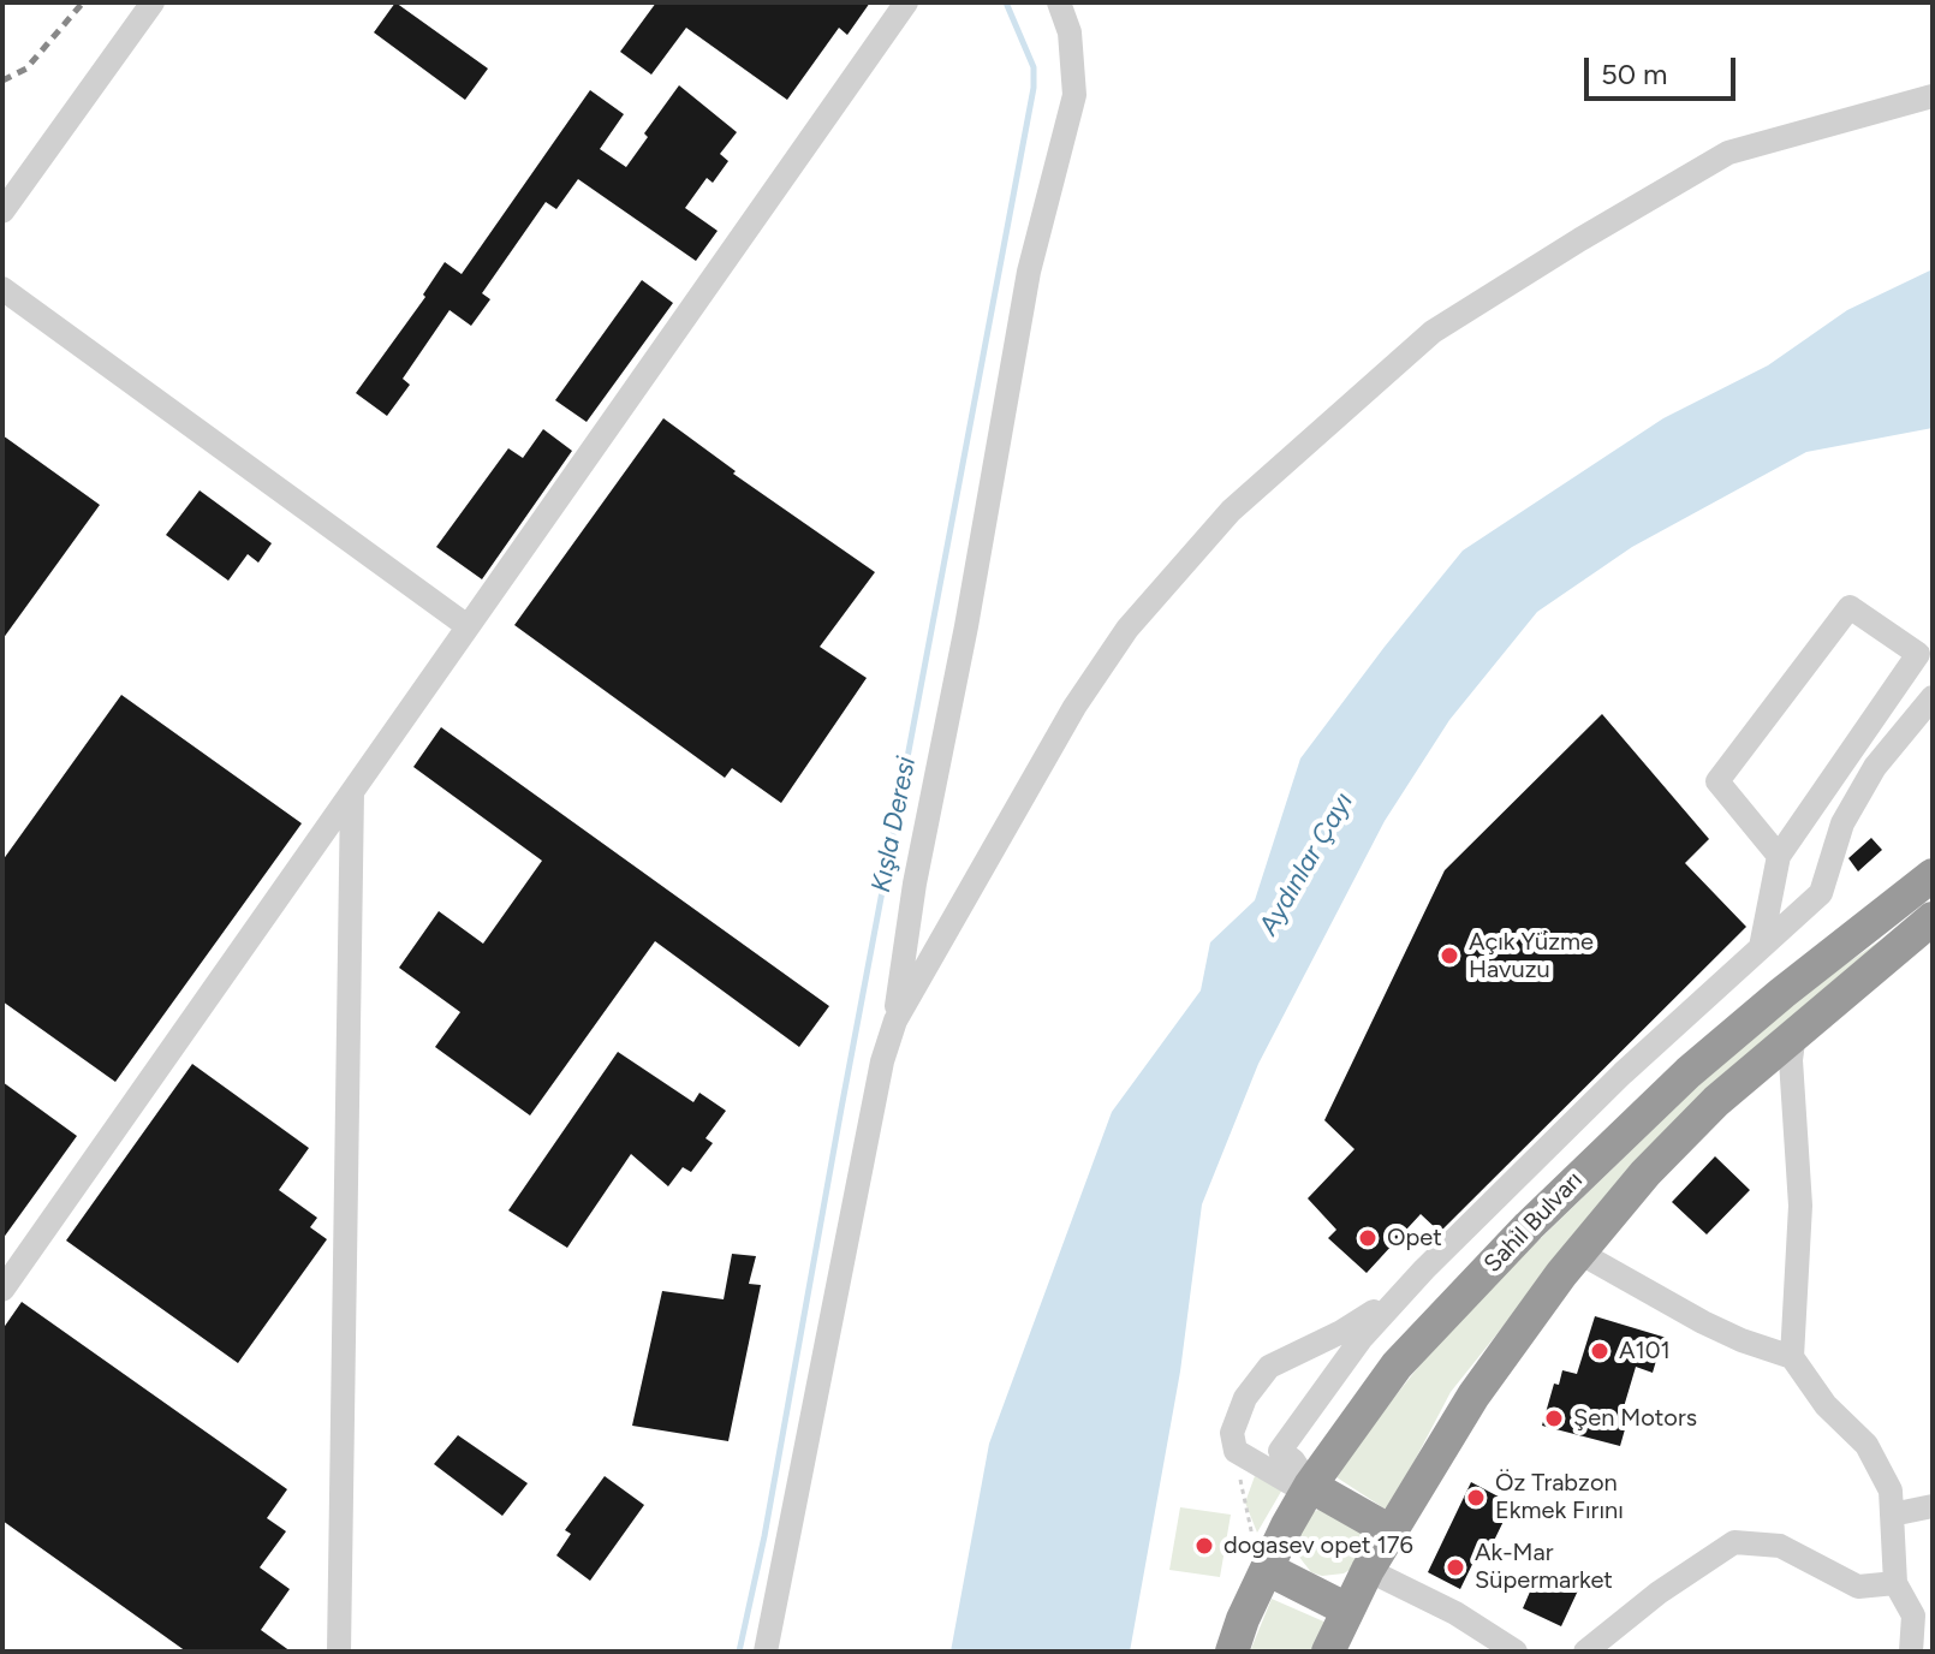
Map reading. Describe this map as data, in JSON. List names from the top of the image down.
{
  "streets": {
    "highway": ["Sahil Bulvarı"]
  },
  "water": ["Kışla Deresi", "Aydınlar Çayı"],
  "places": [
    "Açık Yüzme Havuzu",
    "Opet",
    "A101",
    "Şen Motors",
    "Öz Trabzon Ekmek Fırını",
    "dogasev opet 176",
    "Ak-Mar Süpermarket"
  ],
  "scale_bar": "50 m"
}
